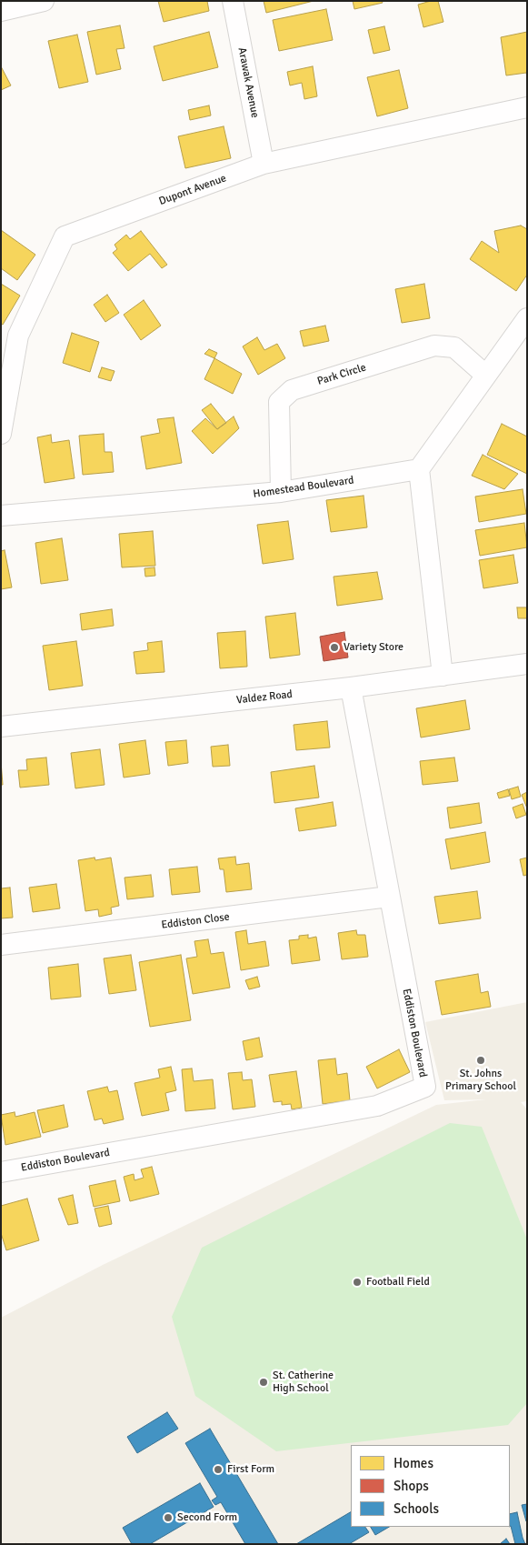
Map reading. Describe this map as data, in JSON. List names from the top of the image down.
{
  "streets": {
    "street": [
      "Arawak Avenue",
      "Dupont Avenue",
      "Park Circle",
      "Homestead Boulevard",
      "Valdez Road",
      "Eddiston Close",
      "Eddiston Boulevard"
    ]
  },
  "crossings": [
    ["Arawak Avenue", "Dupont Avenue"],
    ["Park Circle", "Homestead Boulevard"],
    ["Valdez Road", "Eddiston Boulevard"],
    ["Eddiston Close", "Eddiston Boulevard"]
  ],
  "places": [
    "Variety Store",
    "St. Johns Primary School",
    "Football Field",
    "St. Catherine High School",
    "First Form",
    "Second Form"
  ],
  "legend": ["Homes", "Shops", "Schools"]
}
